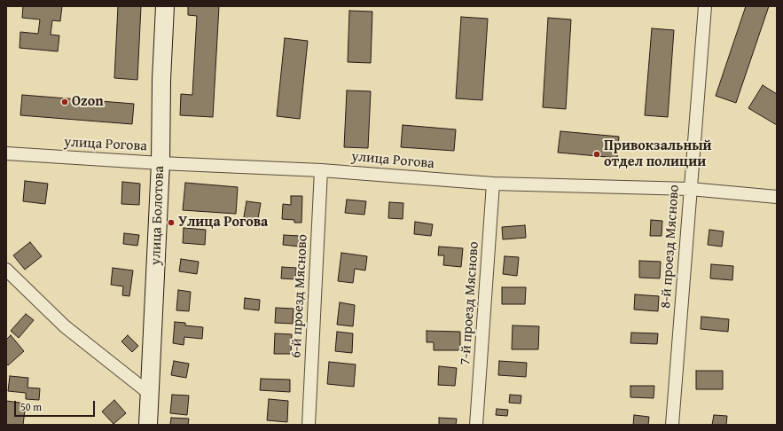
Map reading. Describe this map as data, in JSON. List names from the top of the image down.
{
  "streets": {
    "street": [
      "улица Рогова",
      "улица Болотова",
      "8-й проезд Мясново",
      "6-й проезд Мясново",
      "7-й проезд Мясново"
    ]
  },
  "crossings": [
    ["улица Рогова", "улица Болотова"],
    ["улица Рогова", "8-й проезд Мясново"],
    ["улица Рогова", "6-й проезд Мясново"],
    ["улица Рогова", "7-й проезд Мясново"]
  ],
  "places": ["Ozon", "Привокзальный отдел полиции", "Улица Рогова"],
  "scale_bar": "50 m"
}
